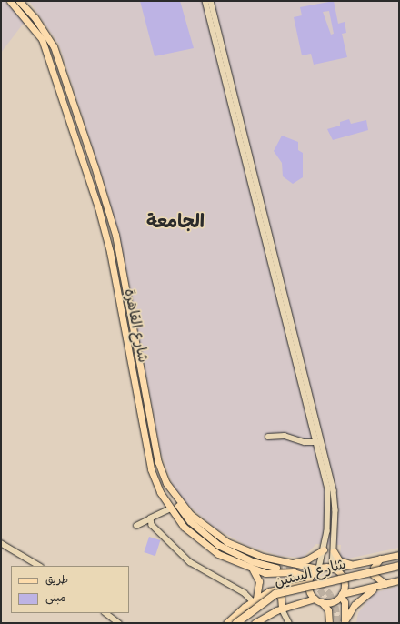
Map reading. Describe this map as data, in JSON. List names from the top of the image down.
{
  "streets": {
    "highway": ["شارع الستين"],
    "main road": ["شارع القاهرة"]
  },
  "crossings": [
    ["شارع القاهرة", "شارع الستين"]
  ],
  "districts": ["الجامعة"],
  "legend": ["طريق", "مبنى"]
}
